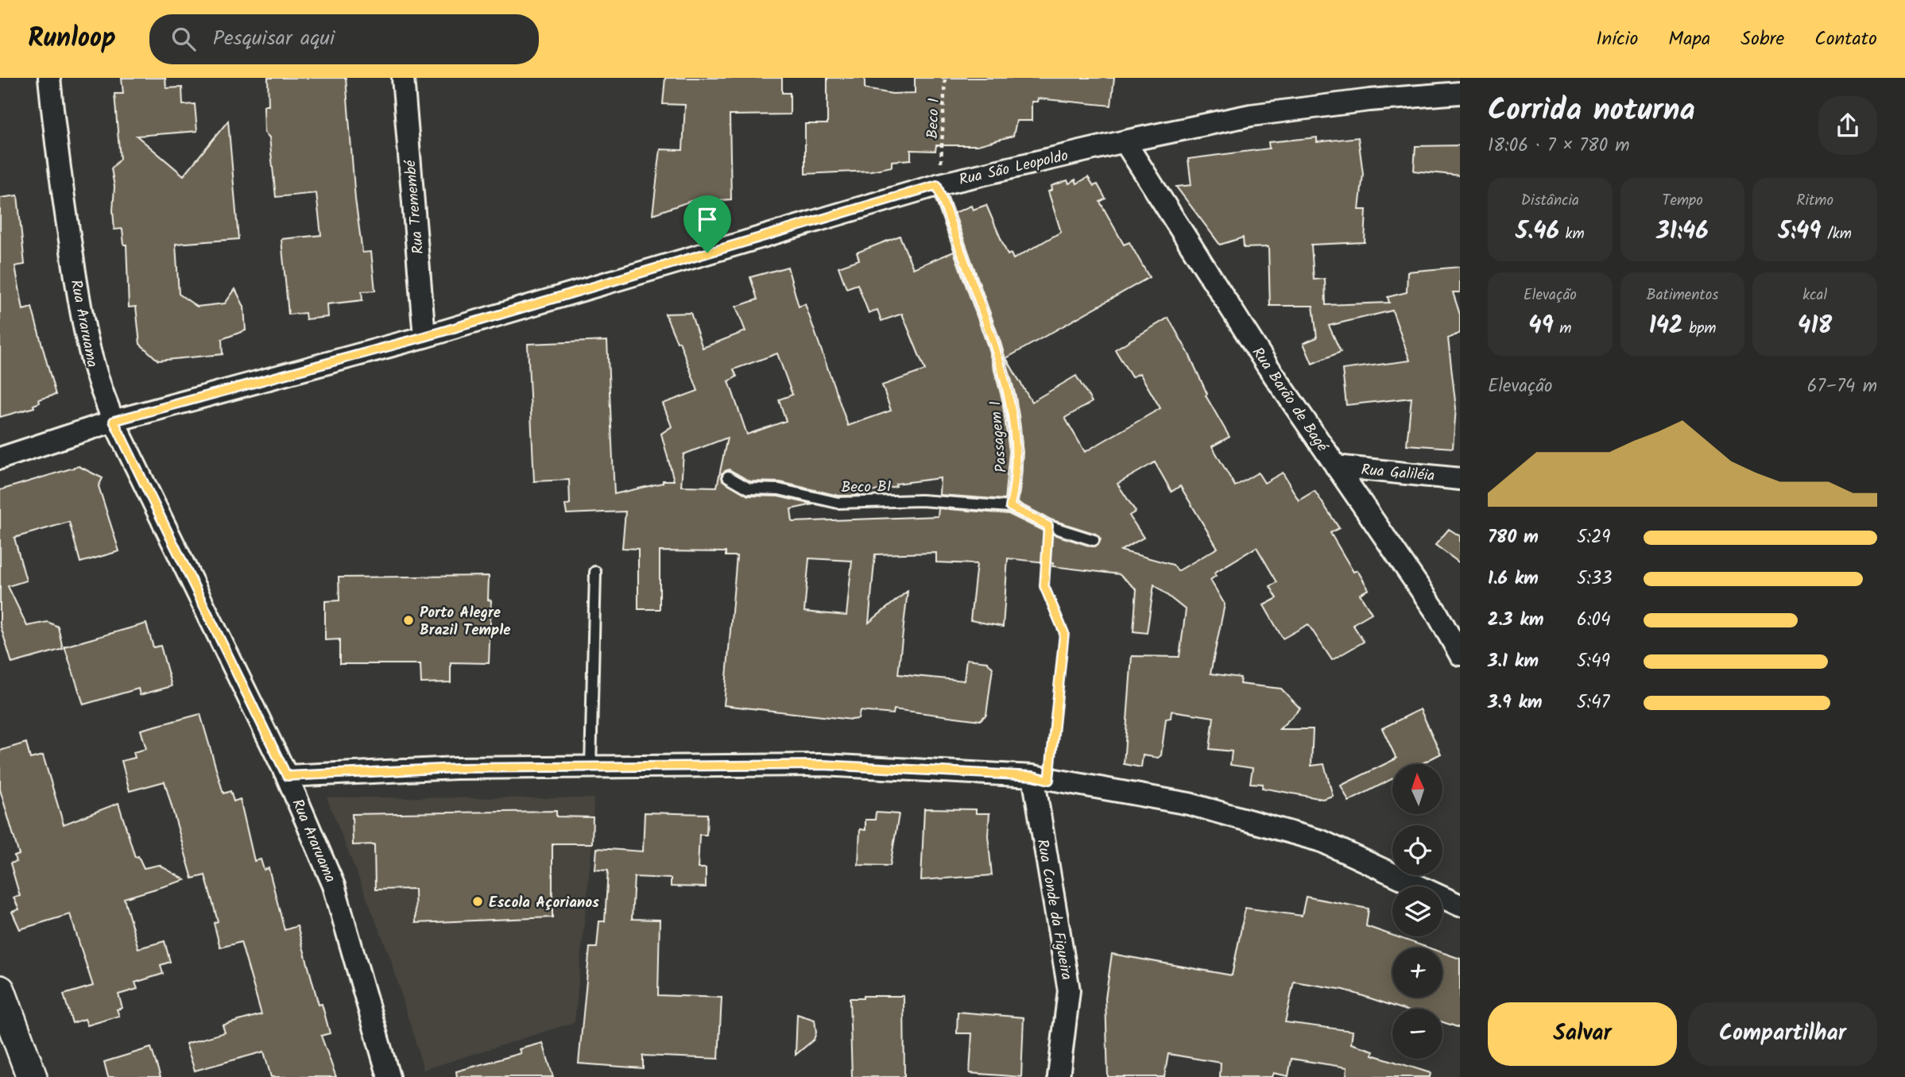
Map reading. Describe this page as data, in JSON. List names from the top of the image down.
{
  "streets": {
    "street": [
      "Rua São Leopoldo",
      "Rua Tremembé",
      "Rua Araruama",
      "Rua Barão de Bagé",
      "Rua Galiléia",
      "Rua Conde da Figueira"
    ],
    "lane": ["Passagem 1", "Beco B1"],
    "path": ["Beco 1"]
  },
  "crossings": [
    ["Rua São Leopoldo", "Rua Tremembé"],
    ["Rua São Leopoldo", "Rua Araruama"],
    ["Rua São Leopoldo", "Rua Barão de Bagé"],
    ["Rua São Leopoldo", "Passagem 1"],
    ["Rua Barão de Bagé", "Rua Galiléia"],
    ["Passagem 1", "Beco B1"]
  ],
  "places": ["Porto Alegre Brazil Temple", "Escola Açorianos"],
  "north": "top",
  "page": {
    "header": "Runloop",
    "search": "Pesquisar aqui",
    "nav": [
      "Início",
      "Mapa",
      "Sobre",
      "Contato"
    ],
    "heading": ["Corrida noturna", "18:06 · 7 × 780 m"],
    "stats": [
      ["Distância", "5.46 km"],
      ["Tempo", "31:46"],
      ["Ritmo", "5:49 /km"],
      ["Elevação", "49 m"],
      ["Batimentos", "142 bpm"],
      ["kcal", "418"]
    ],
    "chart": ["Elevação", "67–74 m"],
    "list": [
      {
        "name": "780 m",
        "note": "5:29"
      },
      {
        "name": "1.6 km",
        "note": "5:33"
      },
      {
        "name": "2.3 km",
        "note": "6:04"
      },
      {
        "name": "3.1 km",
        "note": "5:49"
      },
      {
        "name": "3.9 km",
        "note": "5:47"
      }
    ],
    "map_buttons": ["+", "−"],
    "buttons": ["Salvar", "Compartilhar"]
  }
}
